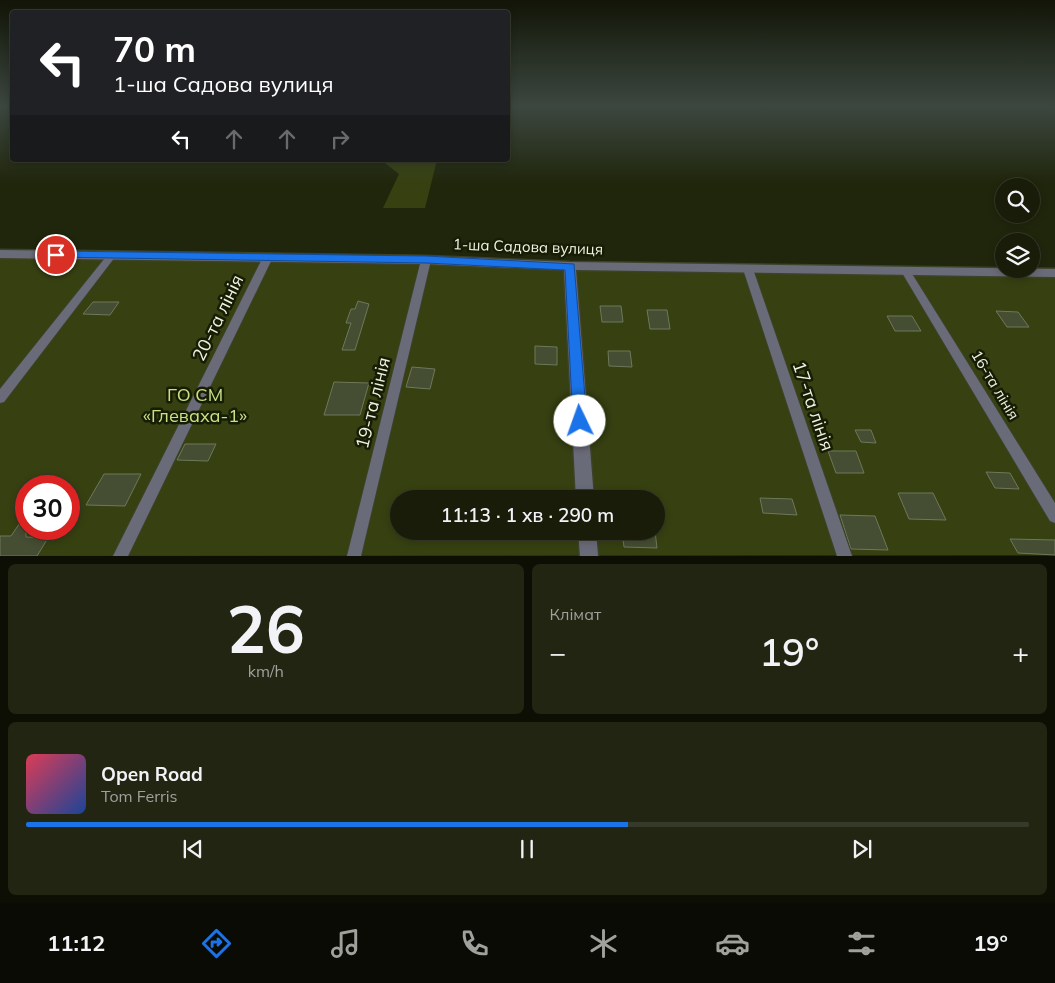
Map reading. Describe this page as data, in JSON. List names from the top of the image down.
{
  "streets": {
    "street": ["1-ша Садова вулиця"],
    "lane": [
      "20-та лінія",
      "16-та лінія",
      "19-та лінія",
      "17-та лінія"
    ]
  },
  "crossings": [
    ["1-ша Садова вулиця", "20-та лінія"],
    ["1-ша Садова вулиця", "16-та лінія"],
    ["1-ша Садова вулиця", "19-та лінія"],
    ["1-ша Садова вулиця", "17-та лінія"]
  ],
  "parks": ["ГО СМ «Глеваха-1»"],
  "page": {
    "turn": ["70 m", "1-ша Садова вулиця"],
    "limit": "30",
    "trip": "11:13 · 1 хв · 290 m",
    "tile": [
      ["26", "km/h"],
      "Клімат"
    ],
    "heat": ["−", "19°", "+"],
    "song": ["Open Road", "Tom Ferris"],
    "tabs": ["11:12", "19°"]
  }
}
